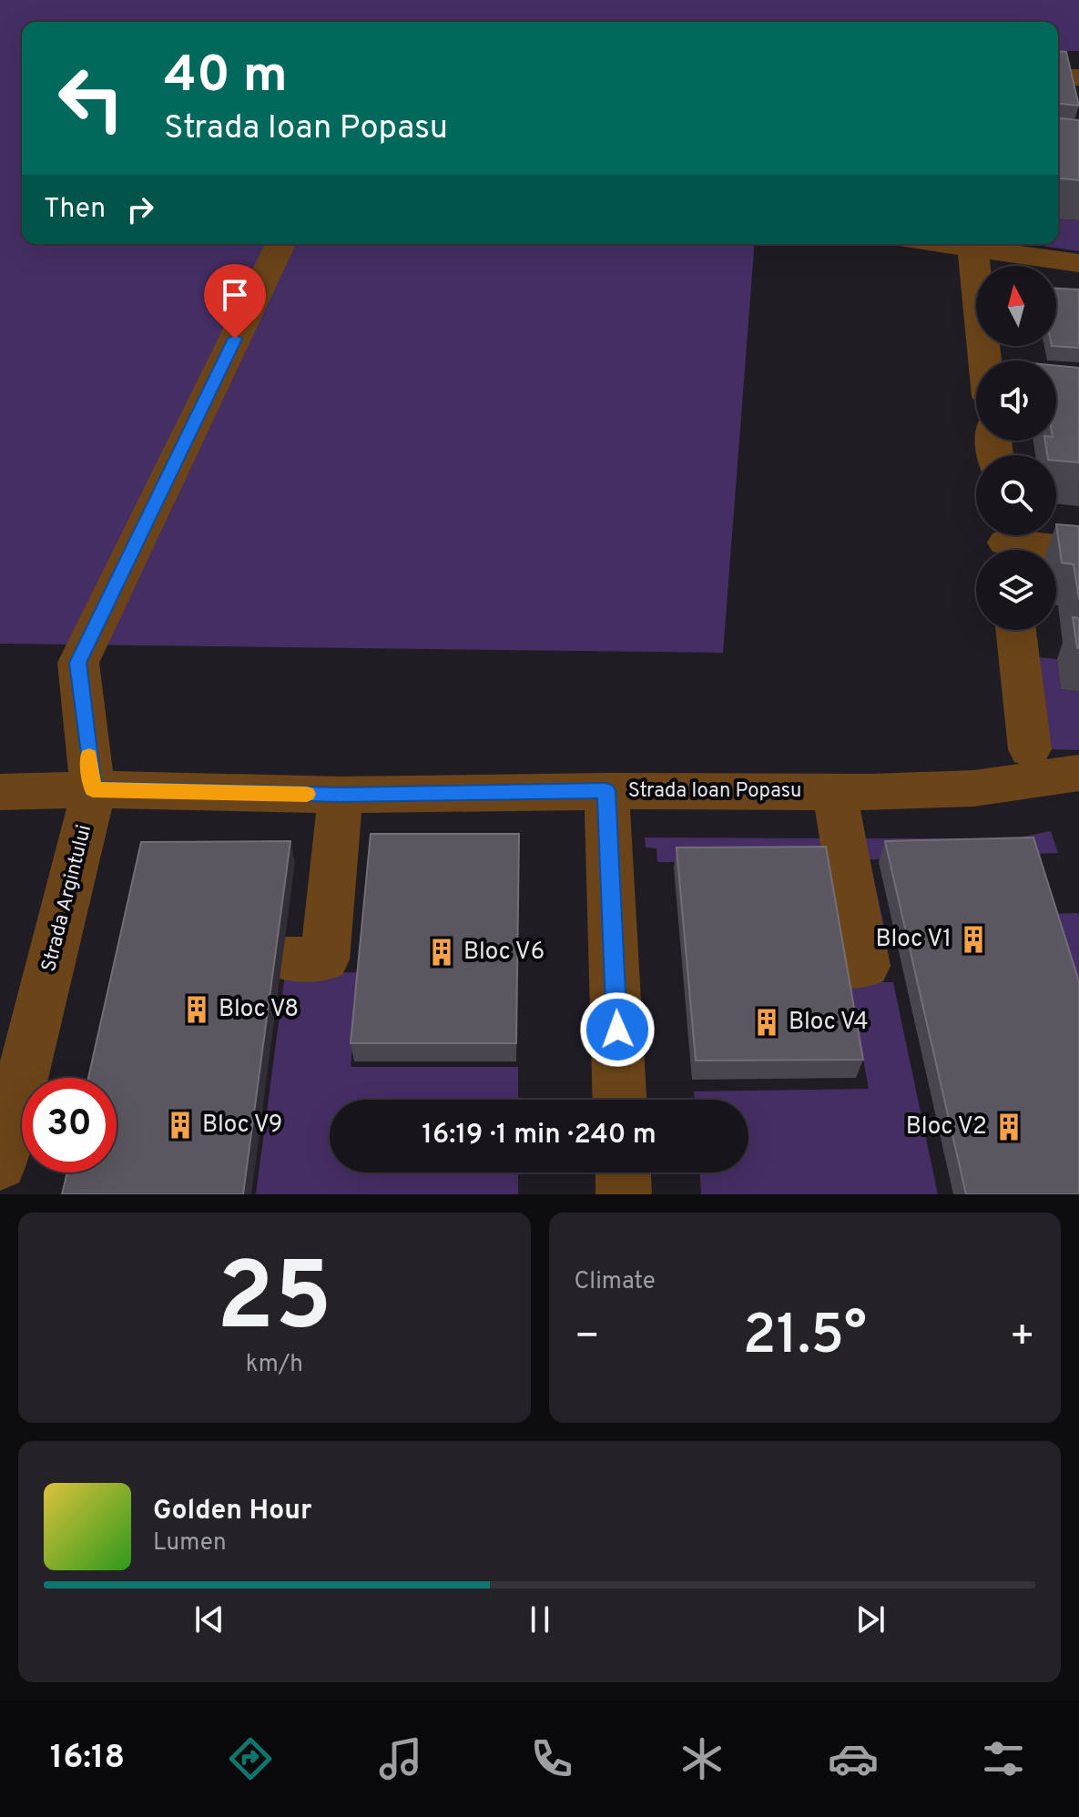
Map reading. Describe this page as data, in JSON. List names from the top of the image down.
{
  "streets": {
    "street": ["Strada Ioan Popasu", "Strada Argintului"]
  },
  "crossings": [
    ["Strada Ioan Popasu", "Strada Argintului"]
  ],
  "places": {
    "building": [
      "Bloc V1",
      "Bloc V6",
      "Bloc V8",
      "Bloc V4",
      "Bloc V9",
      "Bloc V2"
    ]
  },
  "north": "top",
  "page": {
    "turn": ["40 m", "Strada Ioan Popasu"],
    "then": "Then",
    "limit": "30",
    "trip": "16:19 · 1 min · 240 m",
    "tile": [
      ["25", "km/h"],
      "Climate"
    ],
    "heat": ["−", "21.5°", "+"],
    "song": ["Golden Hour", "Lumen"],
    "tabs": "16:18"
  }
}
